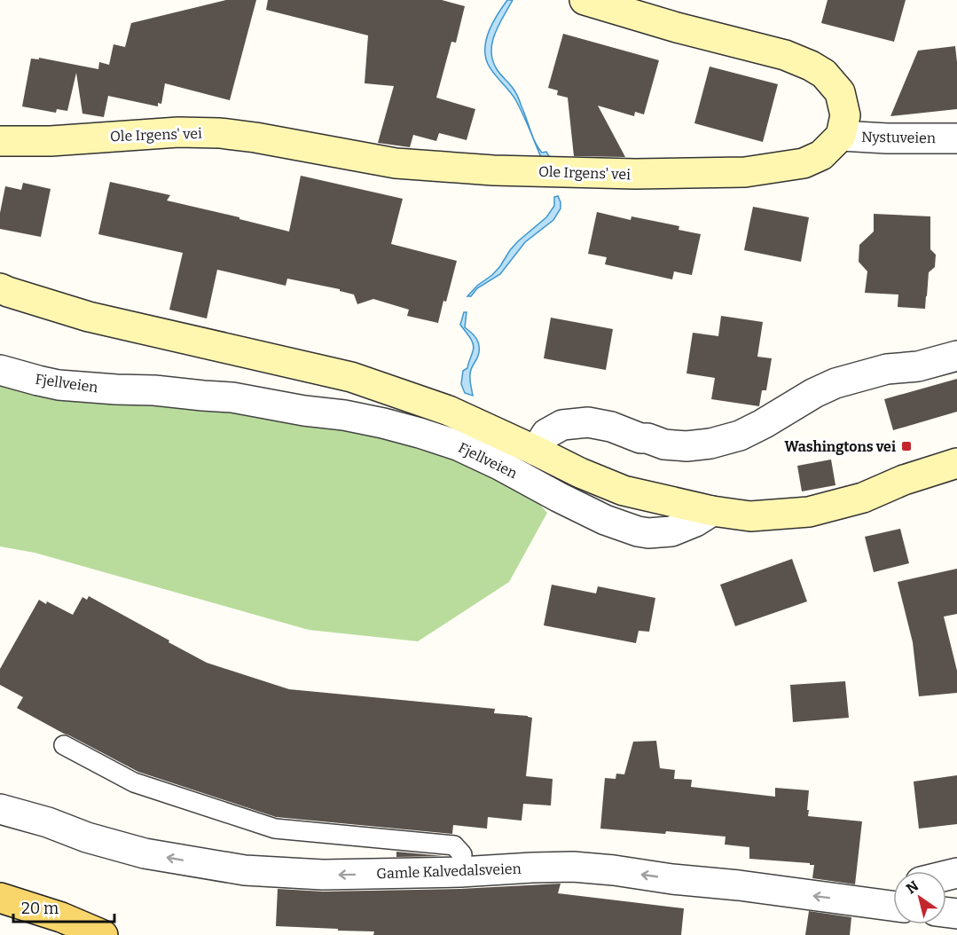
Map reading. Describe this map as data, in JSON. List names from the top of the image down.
{
  "streets": {
    "street": [
      "Ole Irgens' vei",
      "Nystuveien",
      "Fjellveien",
      "Gamle Kalvedalsveien"
    ]
  },
  "crossings": [
    ["Ole Irgens' vei", "Nystuveien"]
  ],
  "one_way": ["Gamle Kalvedalsveien"],
  "places": {
    "transit": ["Washingtons vei"]
  },
  "scale_bar": "20 m",
  "north": "top left"
}
